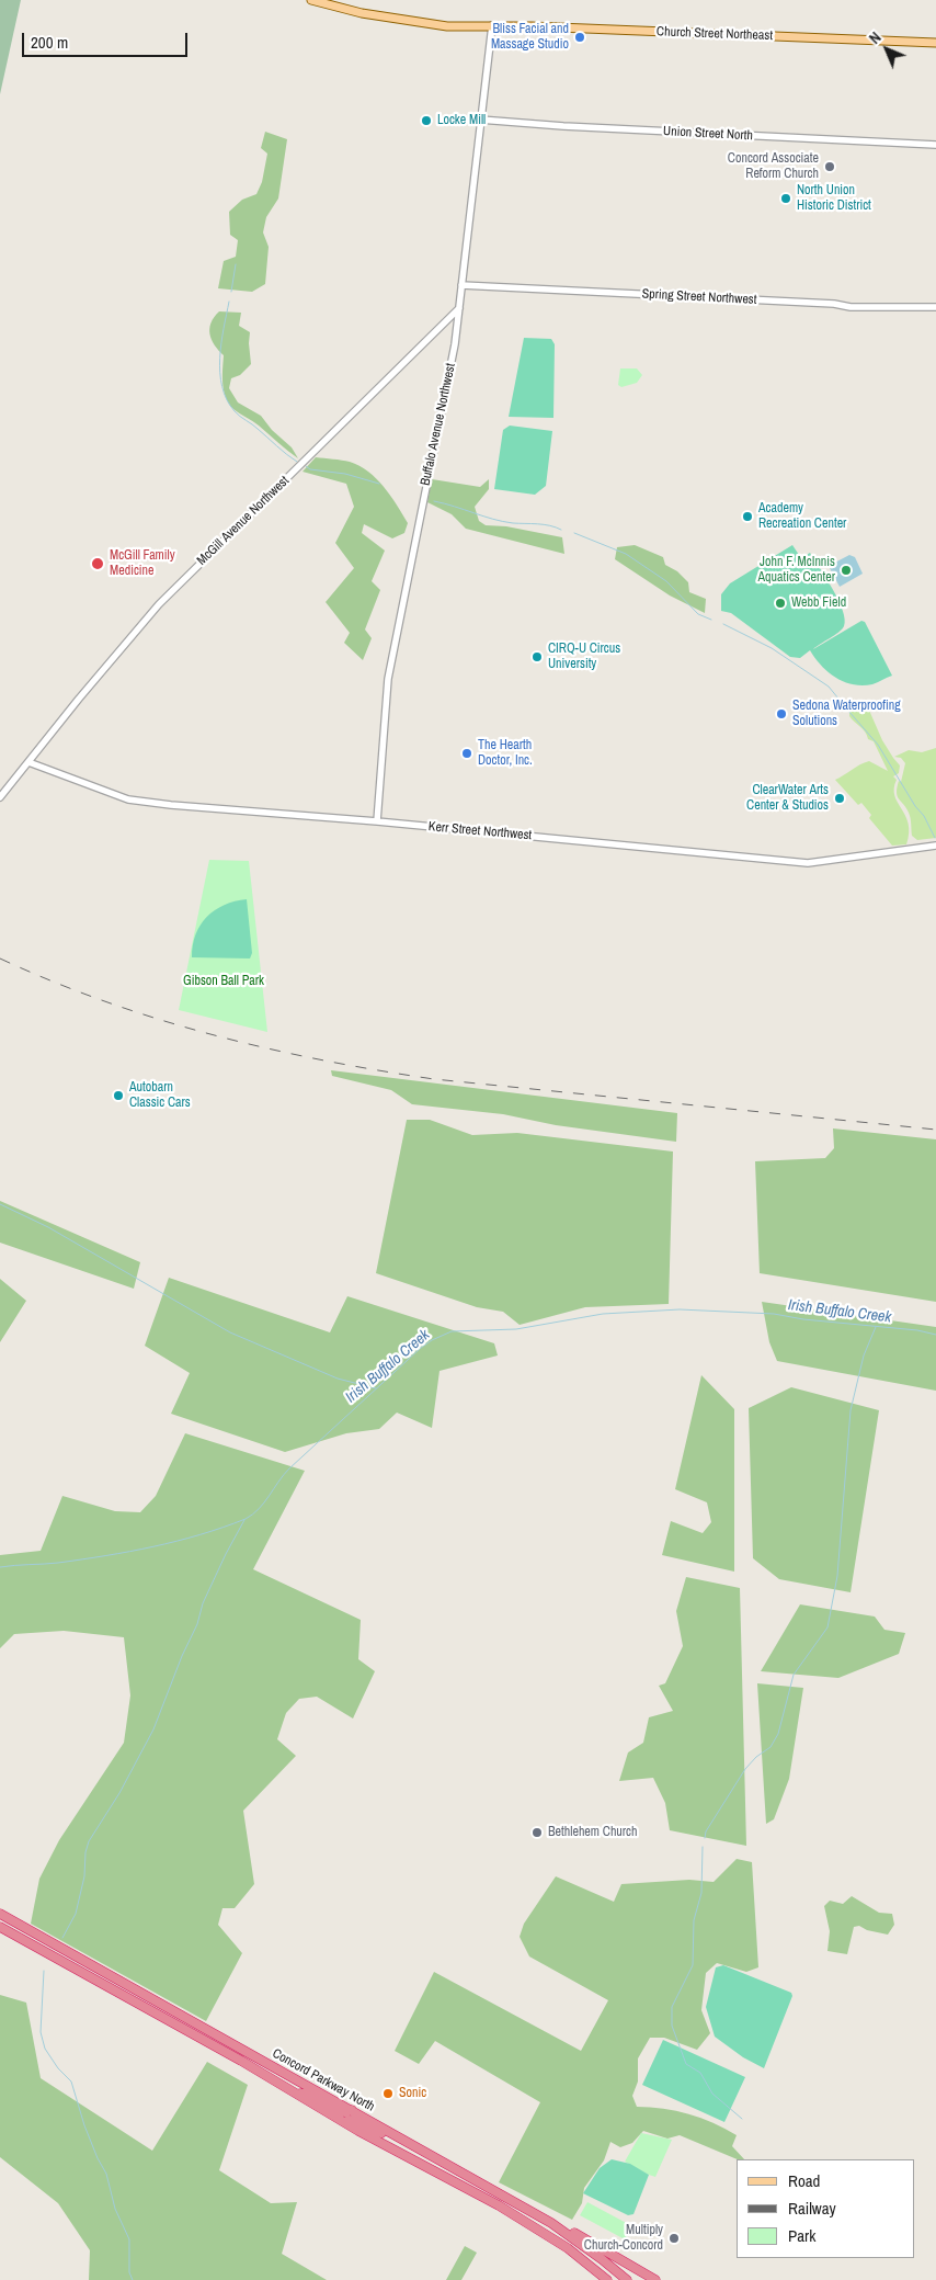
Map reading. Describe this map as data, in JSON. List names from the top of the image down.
{
  "streets": {
    "highway": ["Concord Parkway North"],
    "main road": ["Church Street Northeast"],
    "street": [
      "Union Street North",
      "Spring Street Northwest",
      "Buffalo Avenue Northwest",
      "McGill Avenue Northwest",
      "Kerr Street Northwest"
    ]
  },
  "crossings": [
    ["Church Street Northeast", "Buffalo Avenue Northwest"],
    ["Union Street North", "Buffalo Avenue Northwest"],
    ["Spring Street Northwest", "Buffalo Avenue Northwest"],
    ["Buffalo Avenue Northwest", "McGill Avenue Northwest"],
    ["Buffalo Avenue Northwest", "Kerr Street Northwest"],
    ["McGill Avenue Northwest", "Kerr Street Northwest"]
  ],
  "water": ["Irish Buffalo Creek"],
  "parks": ["Gibson Ball Park"],
  "places": [
    "Bliss Facial and Massage Studio",
    "Locke Mill",
    "Concord Associate Reform Church",
    "North Union Historic District",
    "Academy Recreation Center",
    "McGill Family Medicine",
    "John F. McInnis Aquatics Center",
    "Webb Field",
    "CIRQ-U Circus University",
    "Sedona Waterproofing Solutions",
    "The Hearth Doctor, Inc.",
    "ClearWater Arts Center & Studios",
    "Autobarn Classic Cars",
    "Bethlehem Church",
    "Sonic",
    "Multiply Church-Concord"
  ],
  "legend": ["Road", "Railway", "Park"],
  "scale_bar": "200 m",
  "north": "top left"
}
